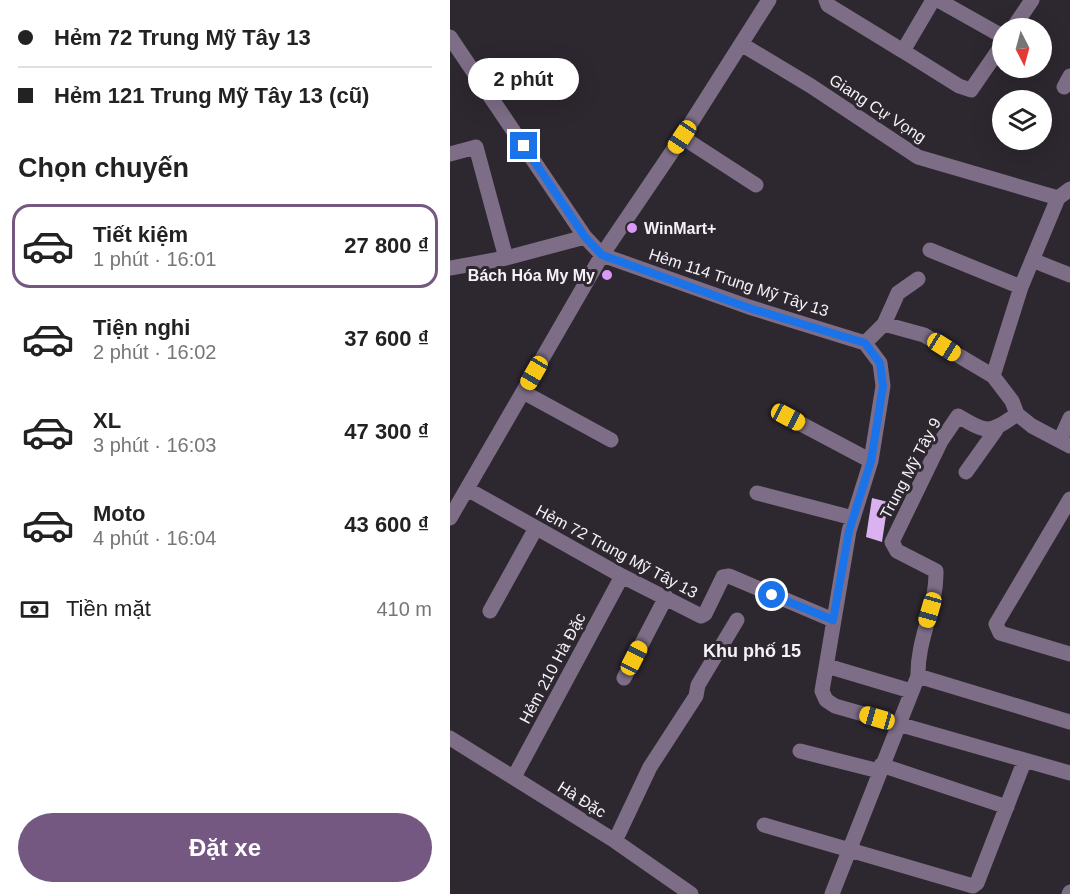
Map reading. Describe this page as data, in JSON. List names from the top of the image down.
{
  "streets": {
    "street": [
      "Giang Cự Vọng",
      "Hẻm 114 Trung Mỹ Tây 13",
      "Trung Mỹ Tây 9",
      "Hẻm 72 Trung Mỹ Tây 13",
      "Hẻm 210 Hà Đặc",
      "Hà Đặc"
    ]
  },
  "crossings": [
    ["Hẻm 72 Trung Mỹ Tây 13", "Hẻm 210 Hà Đặc"],
    ["Hẻm 210 Hà Đặc", "Hà Đặc"]
  ],
  "districts": ["Khu phố 15"],
  "places": ["WinMart+", "Bách Hóa My My"],
  "north": "bottom",
  "page": {
    "banner": ["Hẻm 72 Trung Mỹ Tây 13", "Hẻm 121 Trung Mỹ Tây 13 (cũ)"],
    "bubble": "2 phút",
    "heading": "Chọn chuyến",
    "list": [
      {
        "name": "Tiết kiệm",
        "note": "1 phút · 16:01",
        "value": "27 800 ₫"
      },
      {
        "name": "Tiện nghi",
        "note": "2 phút · 16:02",
        "value": "37 600 ₫"
      },
      {
        "name": "XL",
        "note": "3 phút · 16:03",
        "value": "47 300 ₫"
      },
      {
        "name": "Moto",
        "note": "4 phút · 16:04",
        "value": "43 600 ₫"
      }
    ],
    "pay": ["Tiền mặt", "410 m"],
    "buttons": "Đặt xe"
  }
}
